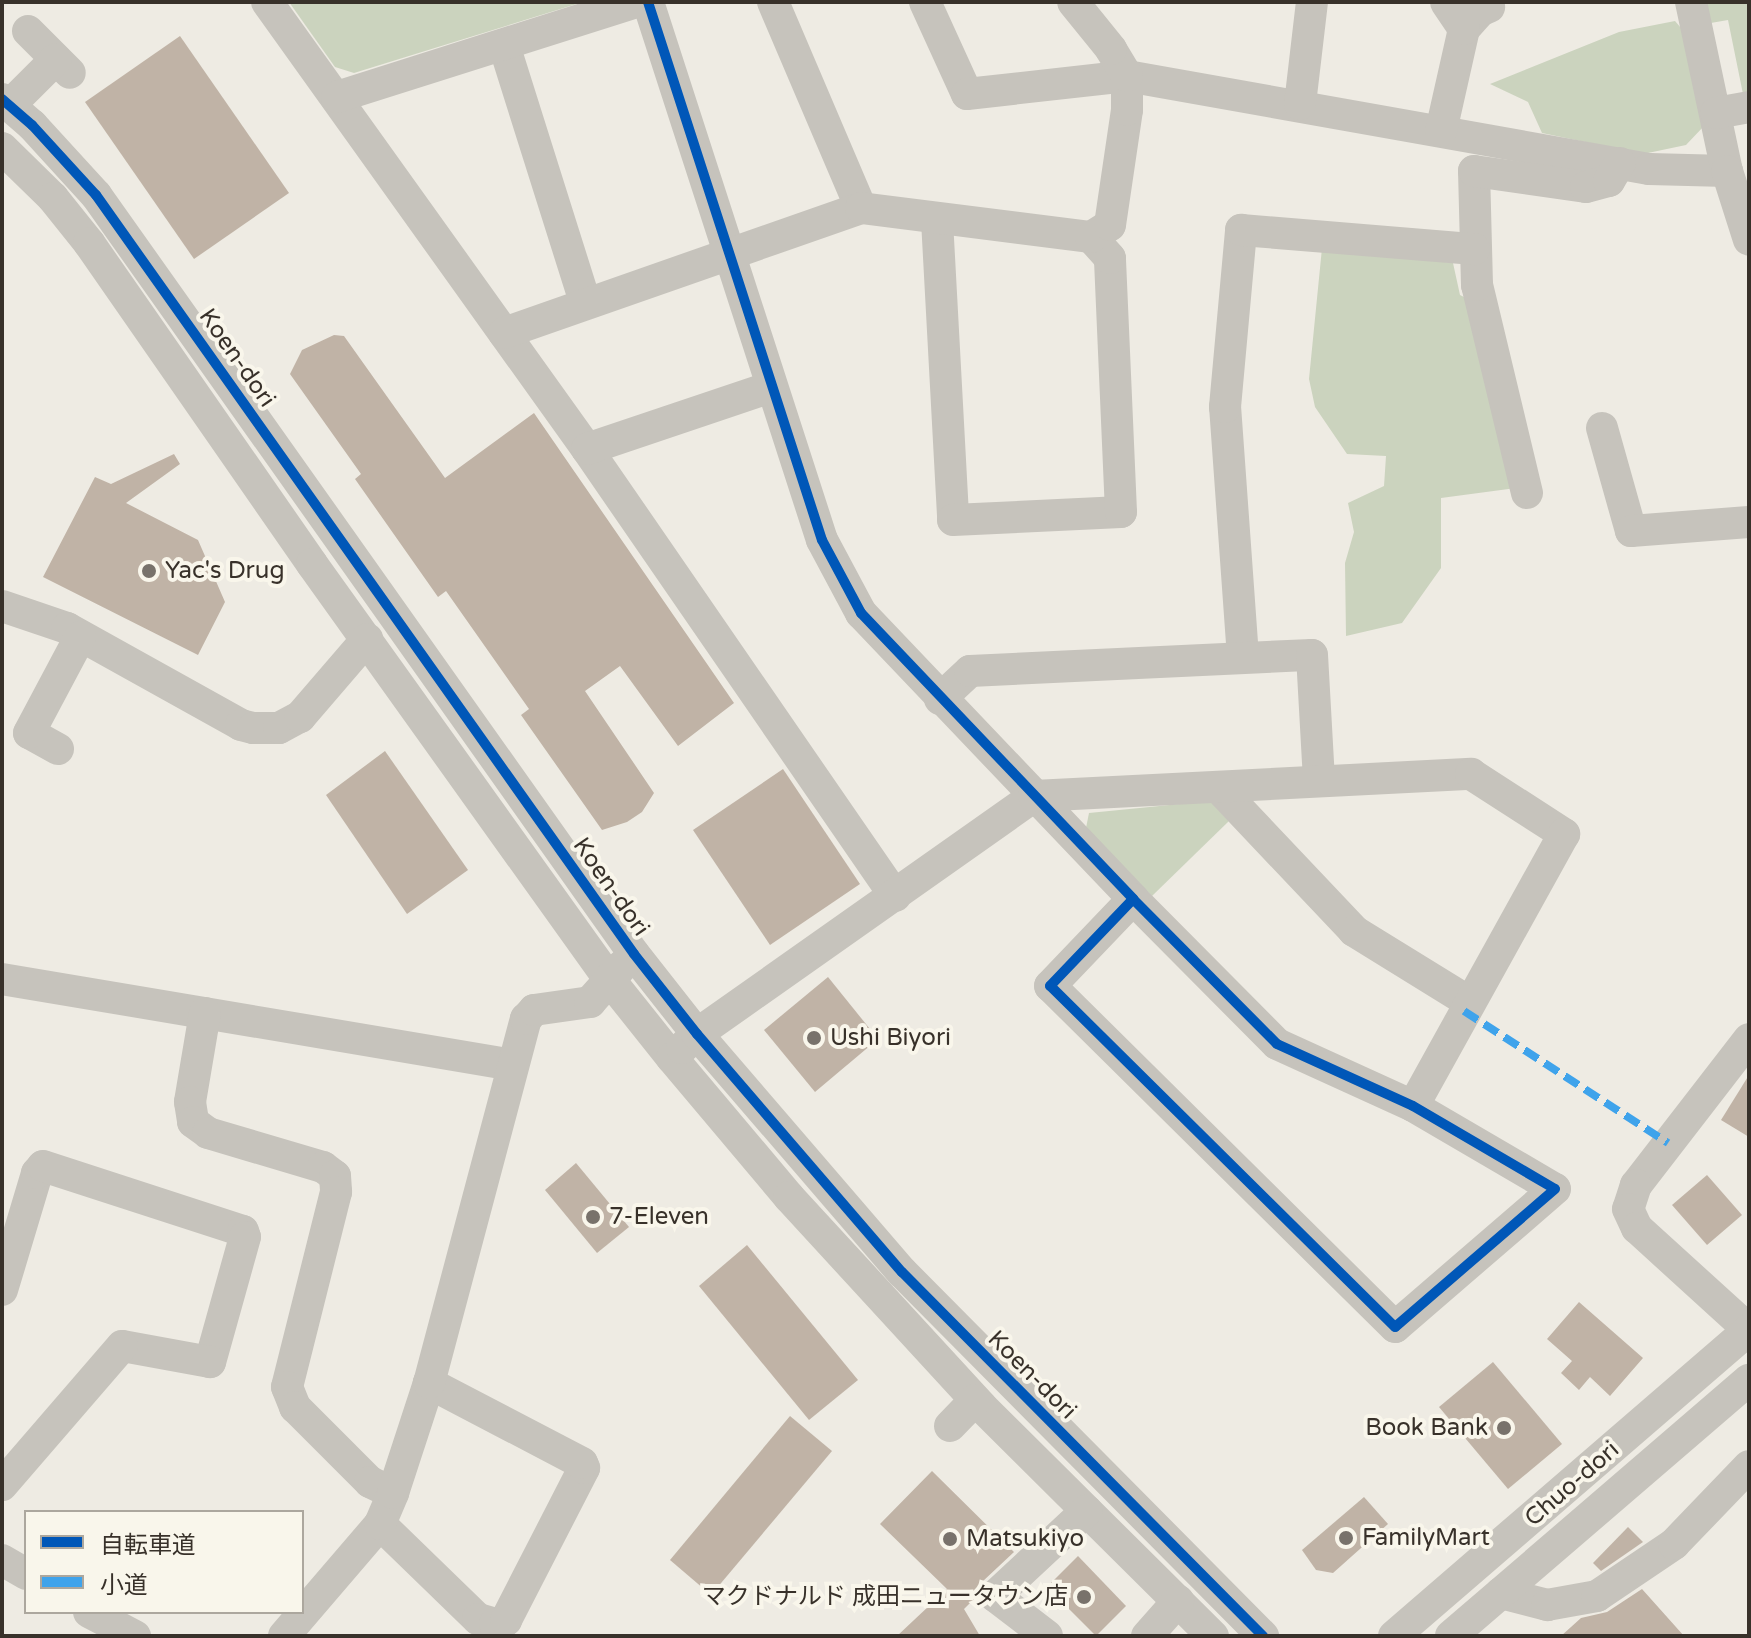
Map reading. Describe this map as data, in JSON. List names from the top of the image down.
{
  "streets": {
    "street": ["Koen-dori", "Chuo-dori"]
  },
  "places": [
    "Yac's Drug",
    "Ushi Biyori",
    "7-Eleven",
    "Book Bank",
    "FamilyMart",
    "Matsukiyo",
    "マクドナルド 成田ニュータウン店"
  ],
  "legend": ["自転車道", "小道"]
}
